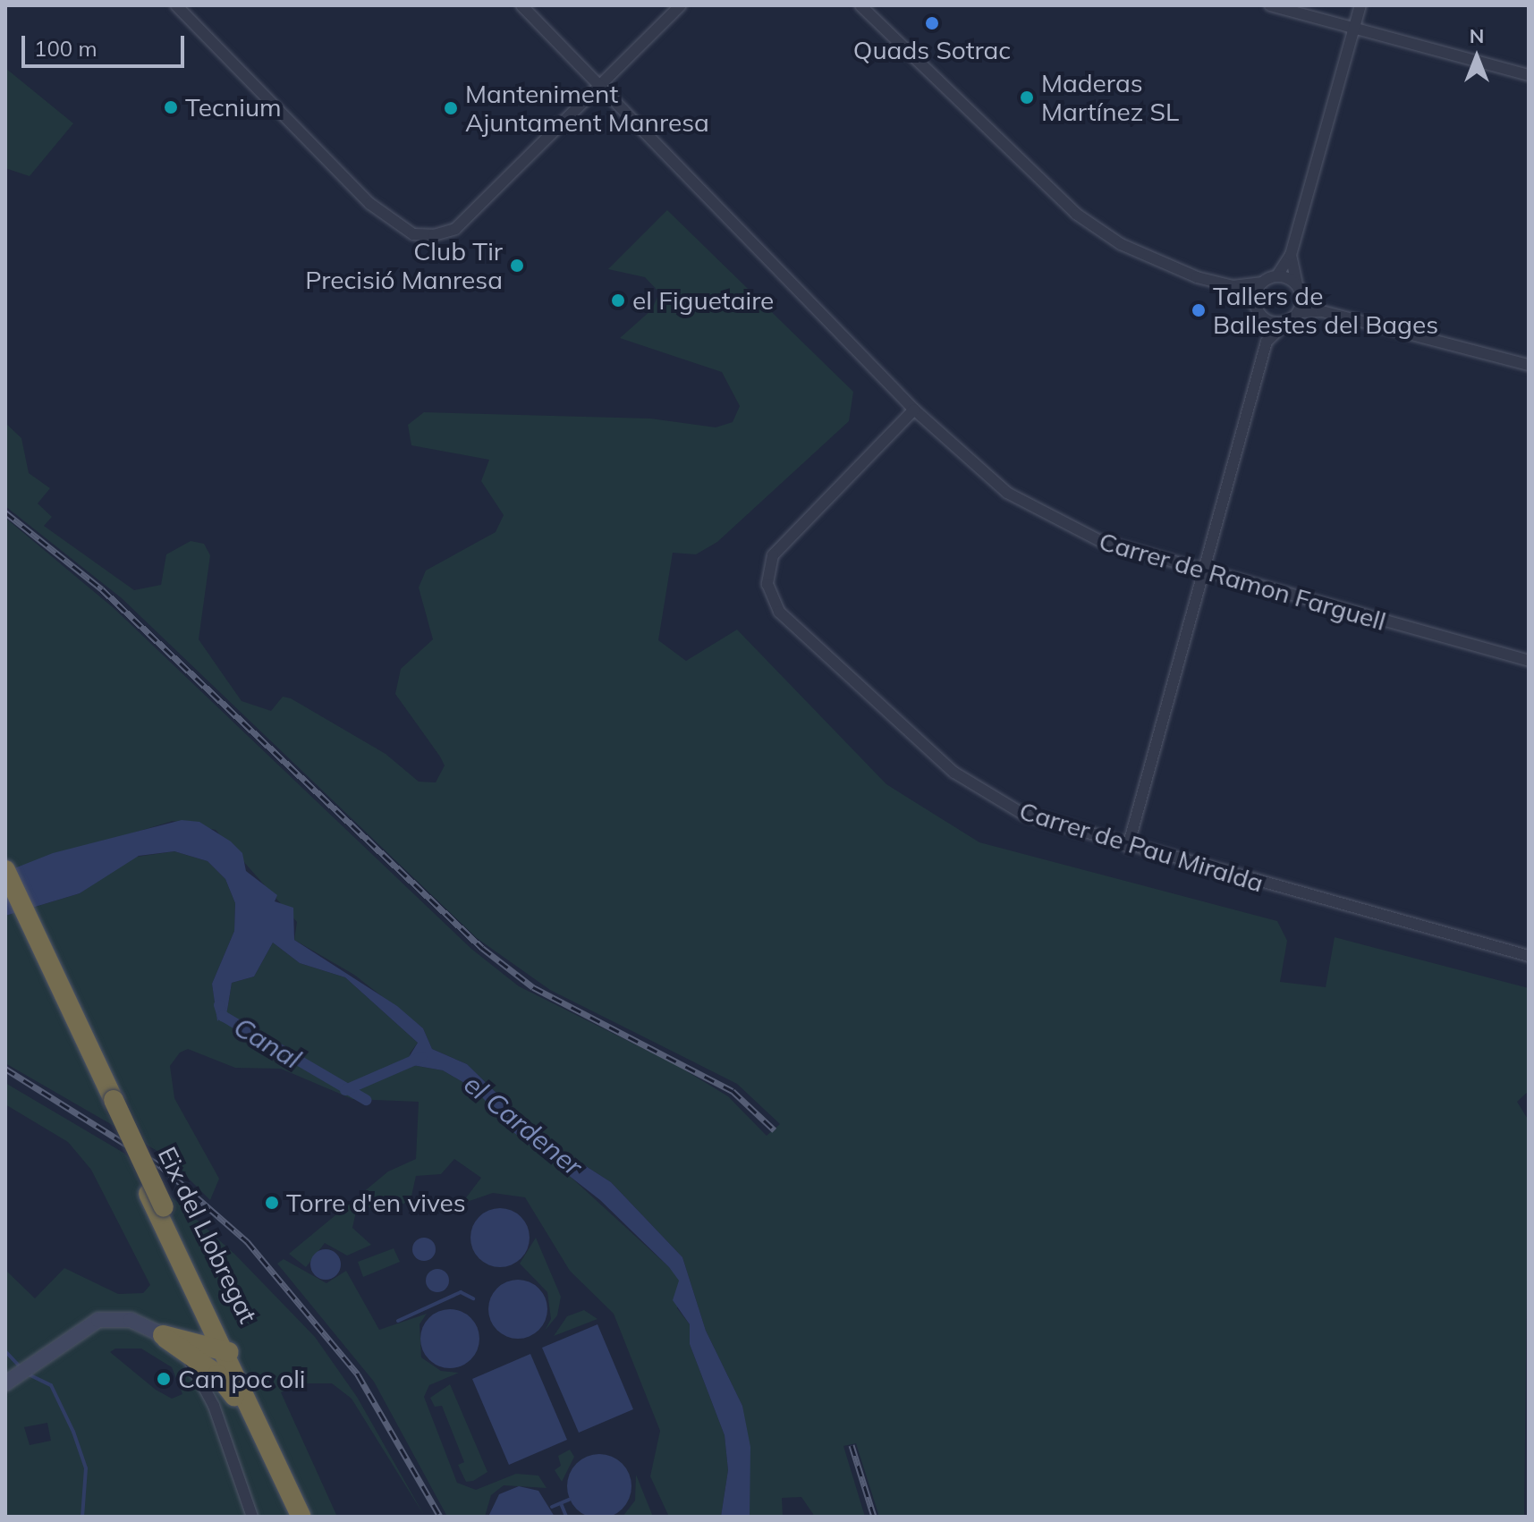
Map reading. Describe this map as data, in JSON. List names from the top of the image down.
{
  "streets": {
    "highway": ["Eix del Llobregat"],
    "street": ["Carrer de Ramon Farguell", "Carrer de Pau Miralda"]
  },
  "crossings": [
    ["Carrer de Ramon Farguell", "Carrer de Pau Miralda"]
  ],
  "water": ["Canal", "el Cardener"],
  "places": [
    "Quads Sotrac",
    "Maderas Martínez SL",
    "Tecnium",
    "Manteniment Ajuntament Manresa",
    "Club Tir Precisió Manresa",
    "el Figuetaire",
    "Tallers de Ballestes del Bages",
    "Torre d'en vives",
    "Can poc oli"
  ],
  "scale_bar": "100 m",
  "north": "top"
}
